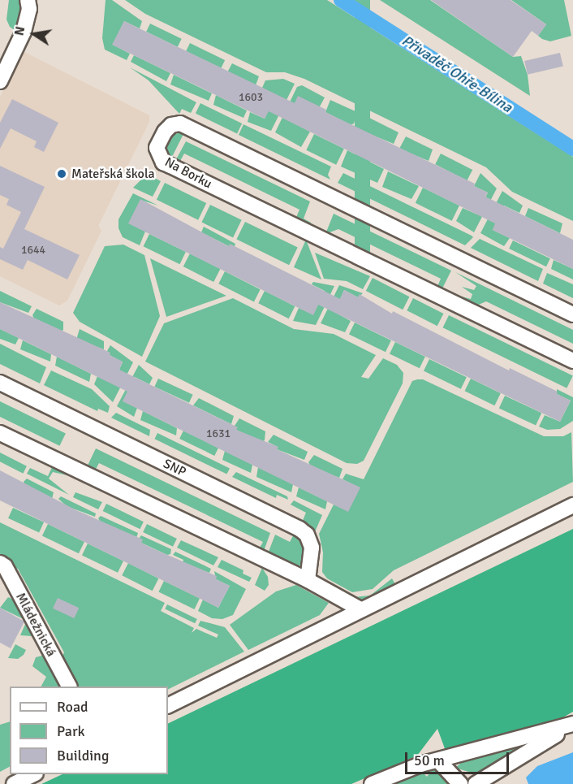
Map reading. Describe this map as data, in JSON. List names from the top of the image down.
{
  "streets": {
    "street": ["Na Borku", "SNP", "Mládežnická"]
  },
  "water": ["Přivaděč Ohře-Bílina"],
  "places": ["Mateřská škola"],
  "house_numbers": ["1603", "1644", "1631"],
  "legend": ["Road", "Park", "Building"],
  "scale_bar": "50 m",
  "north": "left"
}
